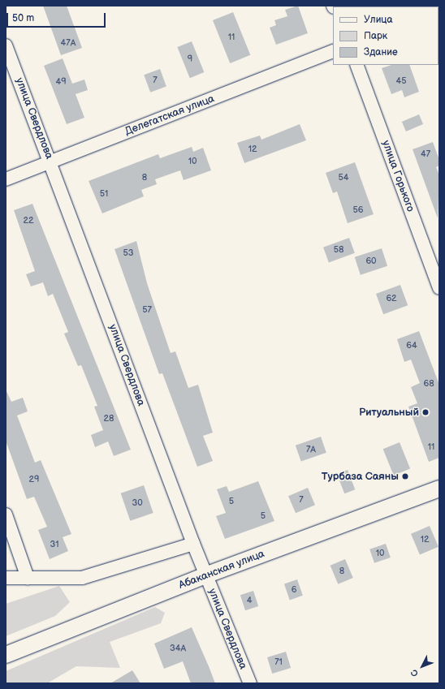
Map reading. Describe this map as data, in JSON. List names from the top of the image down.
{
  "streets": {
    "main road": ["Абаканская улица"],
    "street": ["Делегатская улица", "улица Свердлова", "улица Горького"]
  },
  "crossings": [
    ["Делегатская улица", "улица Свердлова"],
    ["улица Свердлова", "Абаканская улица"]
  ],
  "places": ["Ритуальный", "Турбаза Саяны"],
  "house_numbers": [
    "11",
    "47А",
    "9",
    "7",
    "45",
    "49",
    "12",
    "47",
    "10",
    "8",
    "54",
    "51",
    "56",
    "22",
    "58",
    "53",
    "60",
    "62",
    "57",
    "64",
    "68",
    "28",
    "11",
    "7А",
    "29",
    "7",
    "5",
    "30",
    "5",
    "12",
    "31",
    "10",
    "8",
    "6",
    "4",
    "34А",
    "71"
  ],
  "legend": ["Улица", "Парк", "Здание"],
  "scale_bar": "50 m",
  "north": "bottom left"
}
